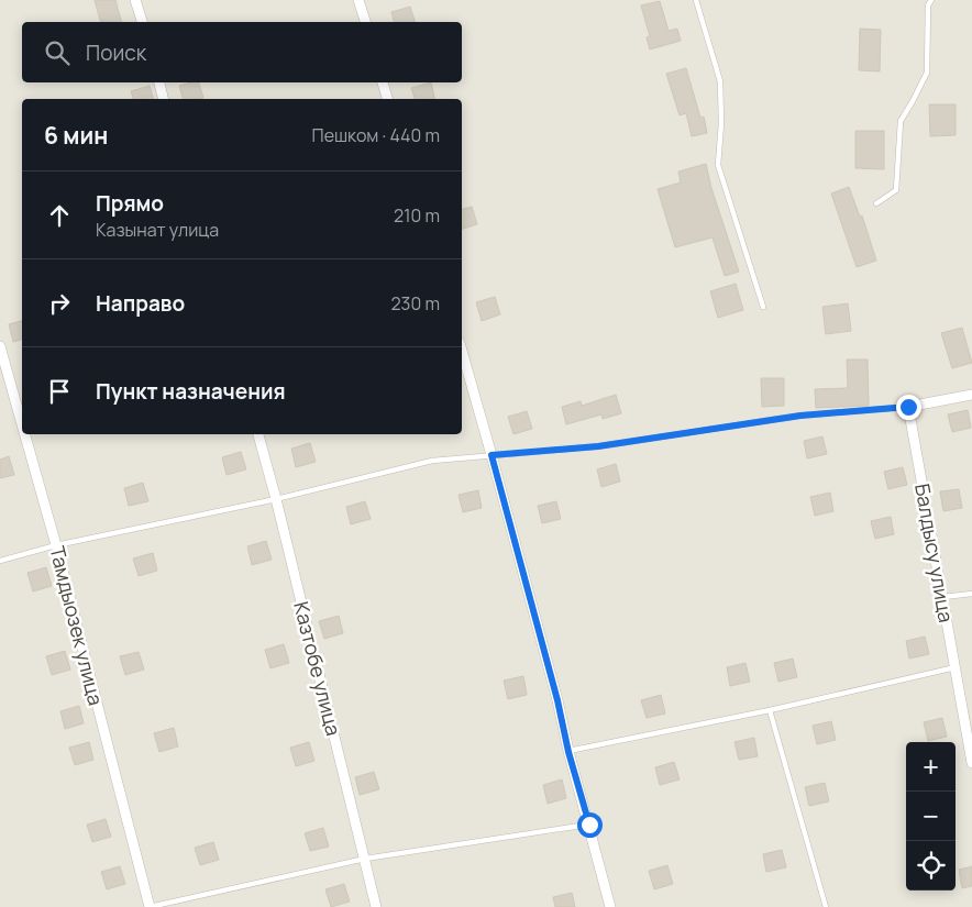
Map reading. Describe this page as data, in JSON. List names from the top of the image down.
{
  "streets": {
    "street": ["Балдысу улица", "Тамдыозек улица", "Казтобе улица"]
  },
  "page": {
    "search": "Поиск",
    "heading": ["6 мин", "Пешком · 440 m"],
    "list": [
      ["Прямо", "Казынат улица", "210 m"],
      ["Направо", "230 m"],
      "Пункт назначения"
    ],
    "map_buttons": ["+", "−"]
  }
}
